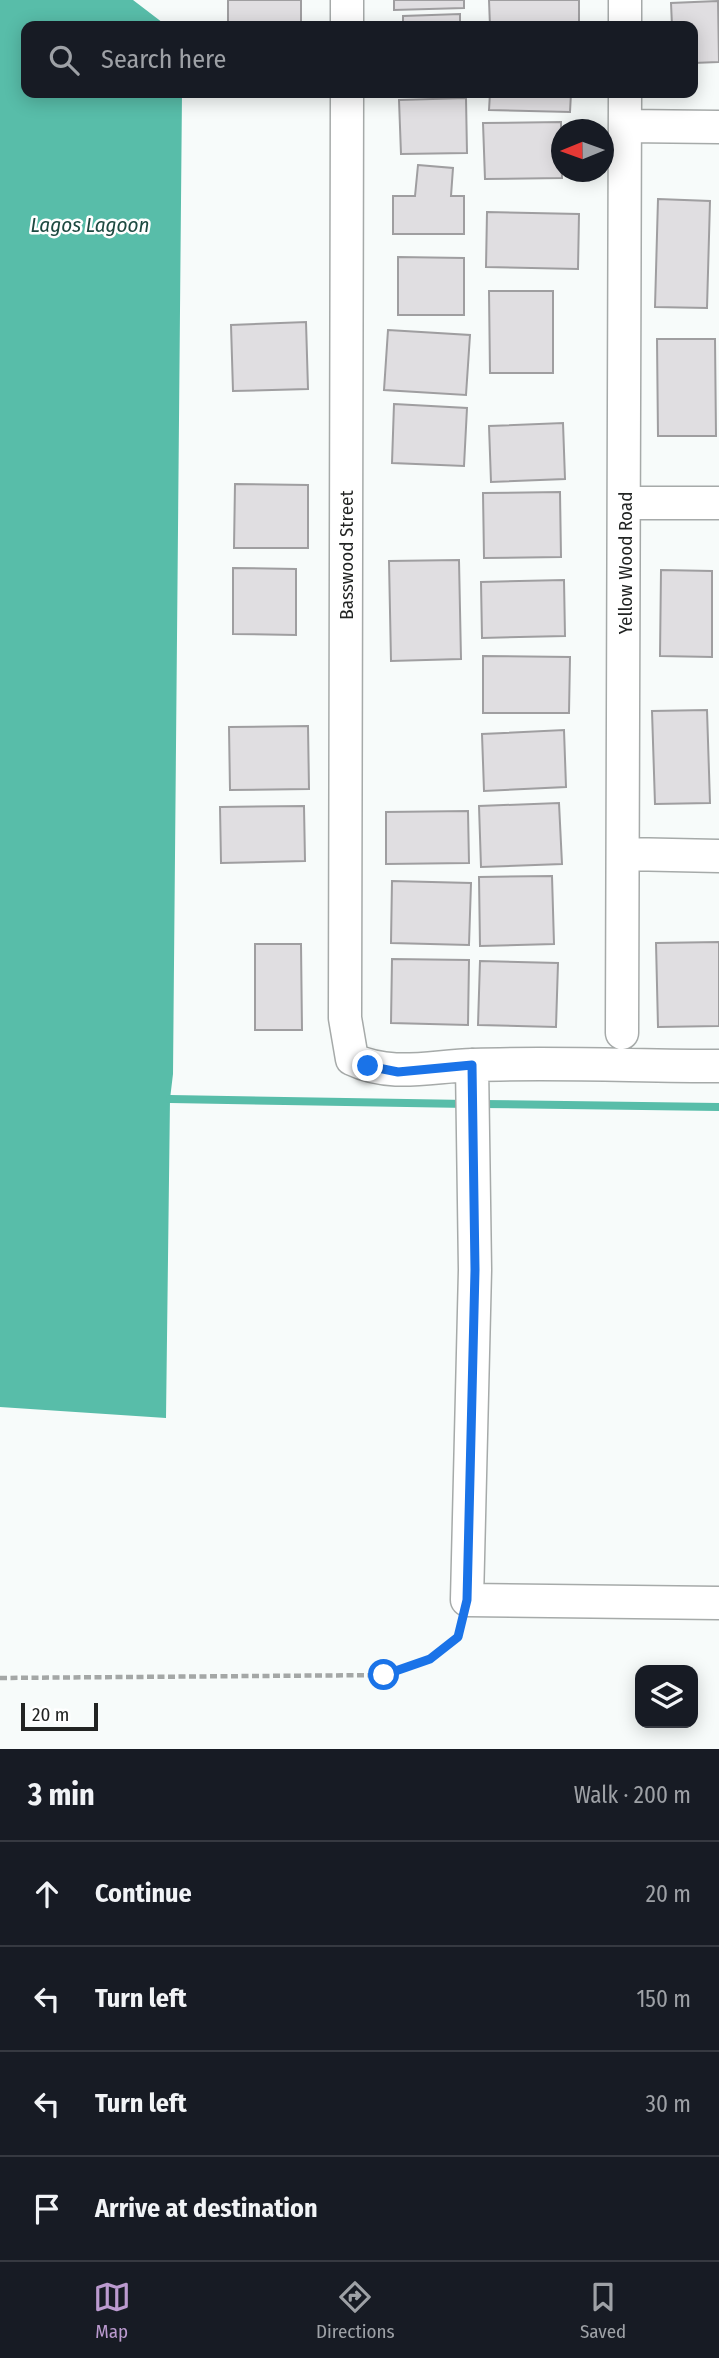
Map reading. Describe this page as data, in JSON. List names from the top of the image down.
{
  "streets": {
    "street": ["Basswood Street", "Yellow Wood Road"]
  },
  "water": ["Lagos Lagoon"],
  "scale_bar": "20 m",
  "north": "left",
  "page": {
    "search": "Search here",
    "scale": "20 m",
    "heading": ["3 min", "Walk · 200 m"],
    "list": [
      ["Continue", "20 m"],
      ["Turn left", "150 m"],
      ["Turn left", "30 m"],
      "Arrive at destination"
    ],
    "nav": ["Map", "Directions", "Saved"]
  }
}
